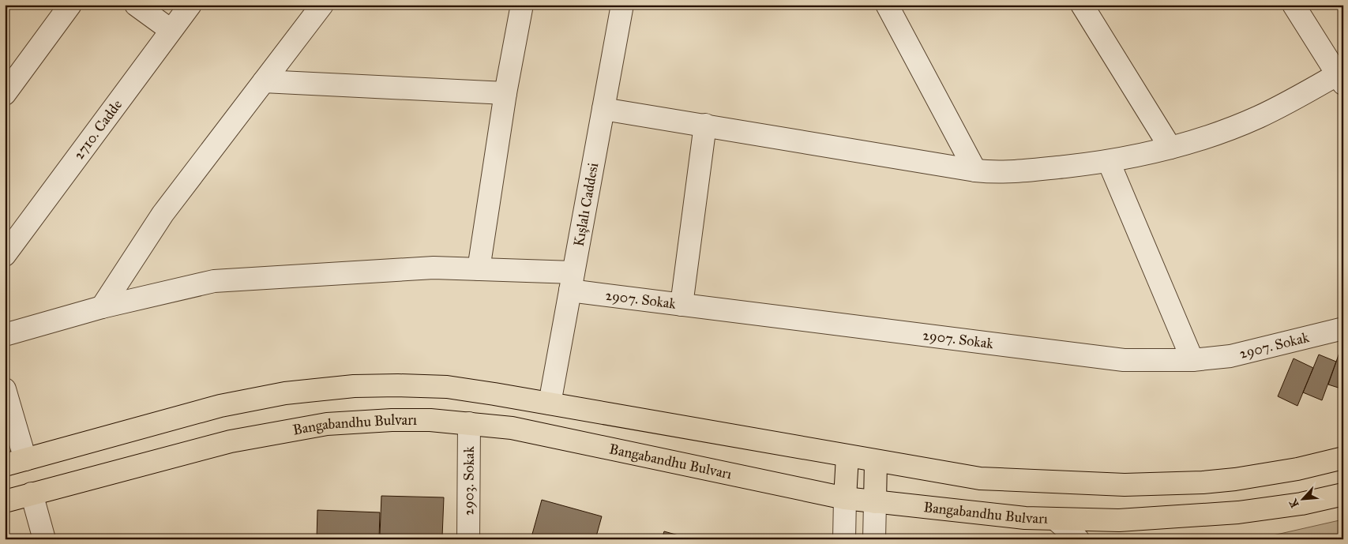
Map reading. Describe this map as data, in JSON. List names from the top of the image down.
{
  "streets": {
    "main road": ["Bangabandhu Bulvarı"],
    "street": [
      "2710. Cadde",
      "Kışlalı Caddesi",
      "2907. Sokak",
      "2903. Sokak"
    ]
  },
  "crossings": [
    ["Kışlalı Caddesi", "2907. Sokak"],
    ["Bangabandhu Bulvarı", "2903. Sokak"]
  ],
  "north": "bottom left"
}
